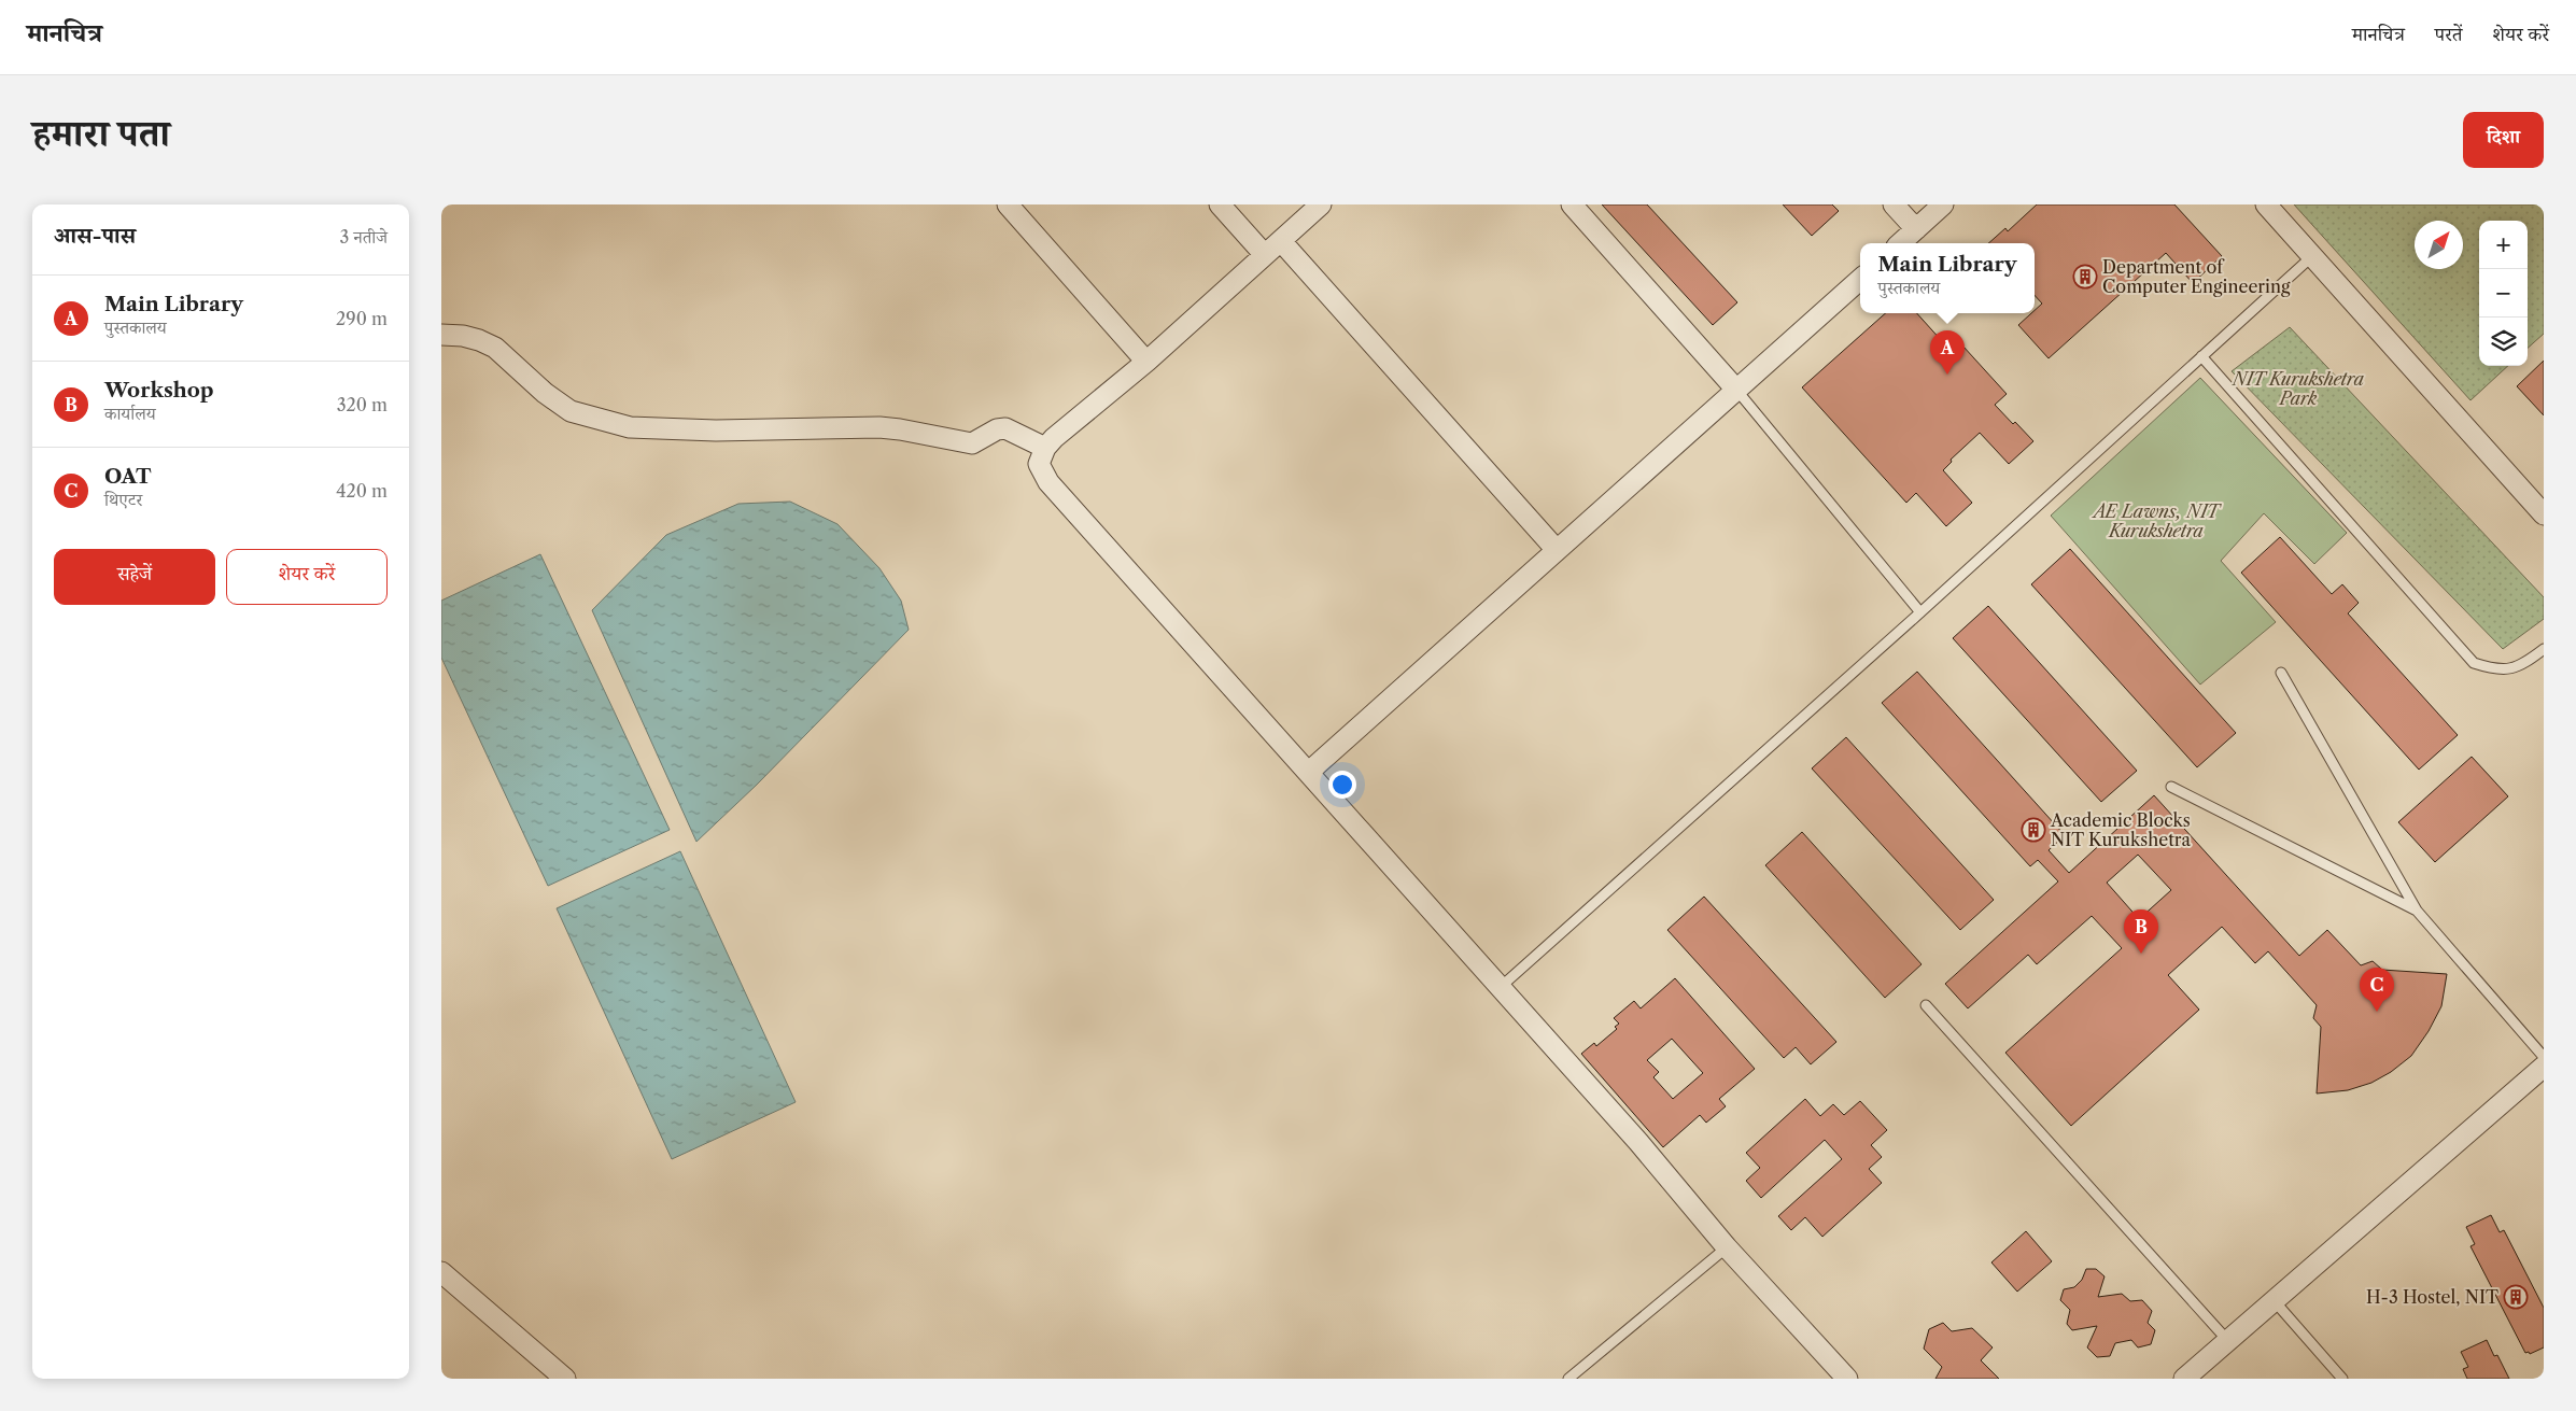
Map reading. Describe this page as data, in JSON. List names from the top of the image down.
{
  "parks": ["NIT Kurukshetra Park", "AE Lawns, NIT Kurukshetra"],
  "places": {
    "building": ["Department of Computer Engineering", "Academic Blocks NIT Kurukshetra", "H-3 Hostel, NIT"]
  },
  "north": "top right",
  "page": {
    "header": "मानचित्र",
    "nav": ["मानचित्र", "परतें", "शेयर करें"],
    "title": "हमारा पता",
    "buttons": [
      "दिशा",
      ["सहेजें", "शेयर करें"]
    ],
    "heading": ["आस-पास", "3 नतीजे"],
    "map_buttons": ["+", "−"],
    "popup": ["Main Library", "पुस्तकालय"],
    "list": [
      {
        "mark": "A",
        "name": "Main Library",
        "note": "पुस्तकालय",
        "value": "290 m"
      },
      {
        "mark": "B",
        "name": "Workshop",
        "note": "कार्यालय",
        "value": "320 m"
      },
      {
        "mark": "C",
        "name": "OAT",
        "note": "थिएटर",
        "value": "420 m"
      }
    ],
    "pins": ["A", "B", "C"]
  }
}
